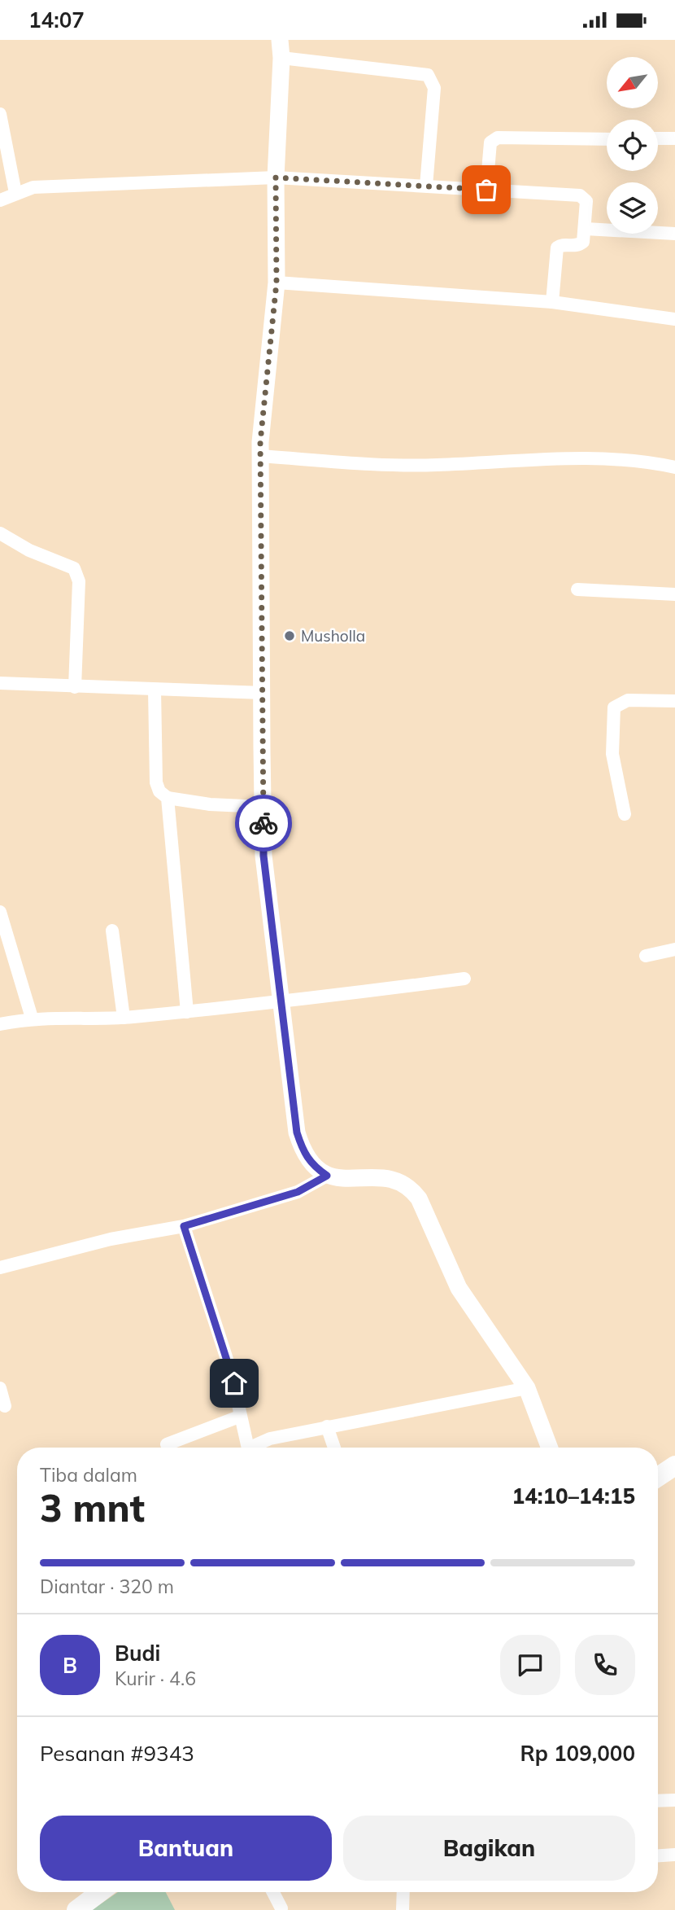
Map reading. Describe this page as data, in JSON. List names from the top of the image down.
{
  "places": ["Musholla"],
  "north": "bottom left",
  "page": {
    "status": "14:07",
    "heading": ["3 mnt", "Tiba dalam", "14:10–14:15"],
    "panel": [
      "Budi",
      "Kurir · 4.6",
      "Pesanan #9343",
      "Rp 109,000"
    ],
    "bar": "Diantar · 320 m",
    "round": "B",
    "buttons": ["Bantuan", "Bagikan"]
  }
}
